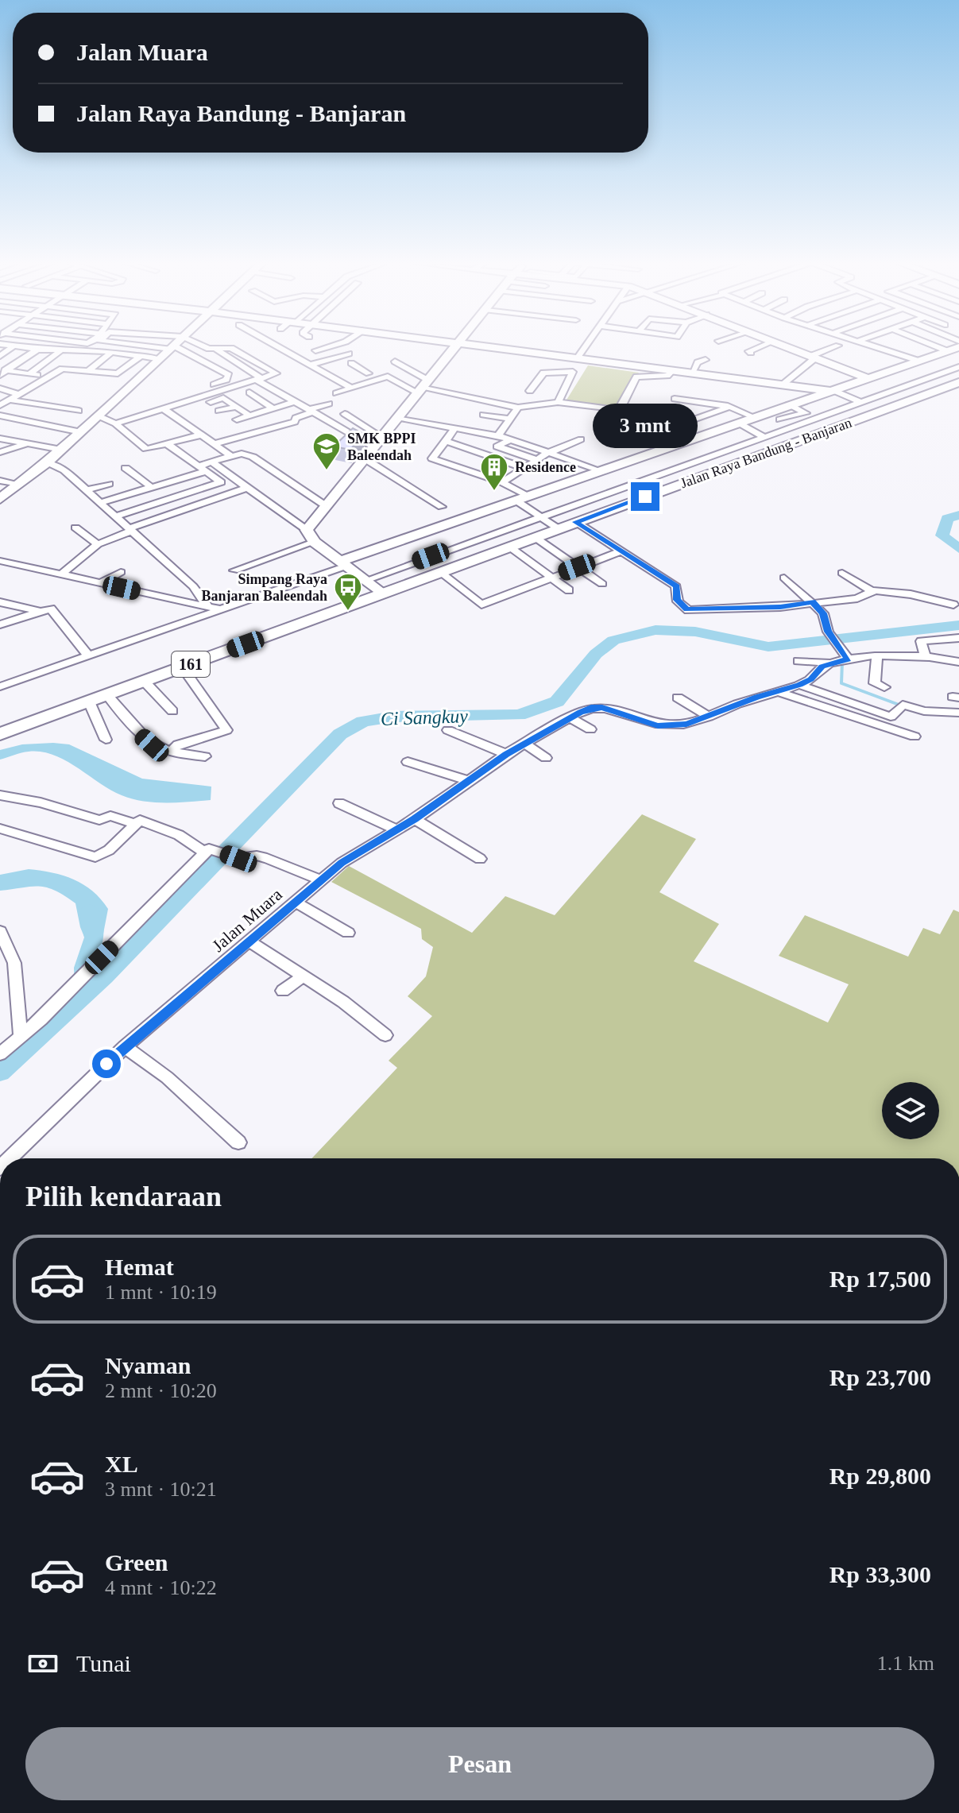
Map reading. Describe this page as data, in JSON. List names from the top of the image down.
{
  "streets": {
    "main road": ["Jalan Raya Bandung - Banjaran", "161"],
    "street": ["Jalan Muara"]
  },
  "water": ["Ci Sangkuy"],
  "places": {
    "school or university": ["SMK BPPI Baleendah"],
    "building": ["Residence"],
    "bus stop": ["Simpang Raya Banjaran Baleendah"]
  },
  "page": {
    "banner": ["Jalan Muara", "Jalan Raya Bandung - Banjaran"],
    "bubble": "3 mnt",
    "heading": "Pilih kendaraan",
    "list": [
      {
        "name": "Hemat",
        "note": "1 mnt · 10:19",
        "value": "Rp 17,500"
      },
      {
        "name": "Nyaman",
        "note": "2 mnt · 10:20",
        "value": "Rp 23,700"
      },
      {
        "name": "XL",
        "note": "3 mnt · 10:21",
        "value": "Rp 29,800"
      },
      {
        "name": "Green",
        "note": "4 mnt · 10:22",
        "value": "Rp 33,300"
      }
    ],
    "pay": ["Tunai", "1.1 km"],
    "buttons": "Pesan"
  }
}
